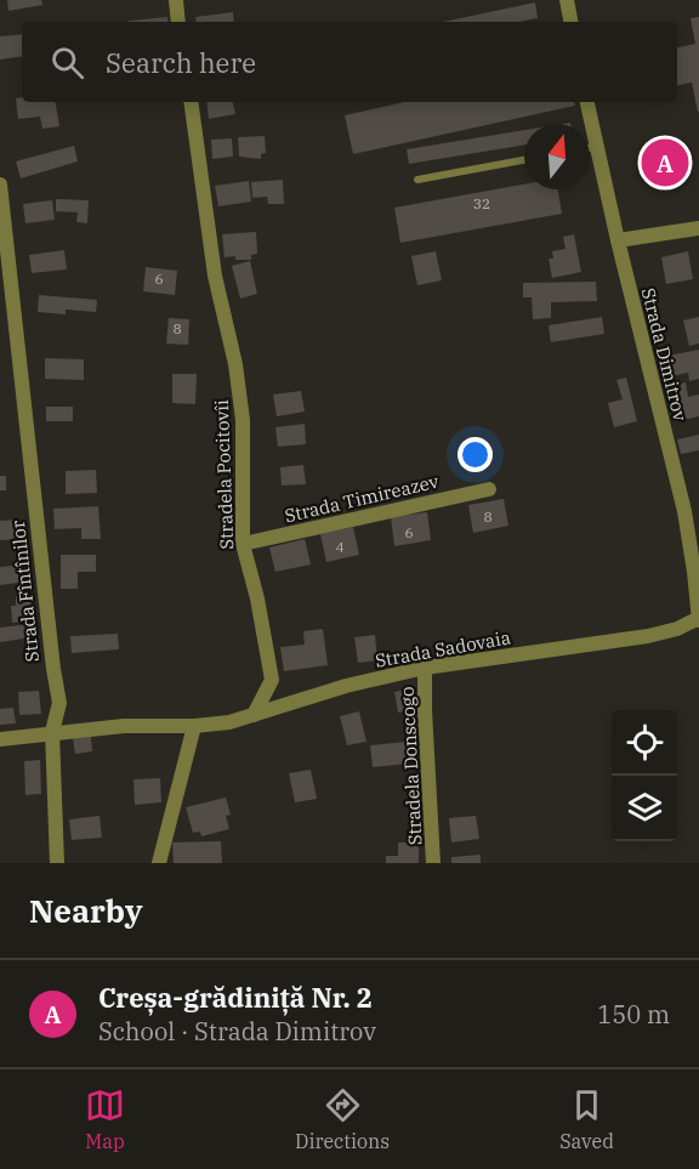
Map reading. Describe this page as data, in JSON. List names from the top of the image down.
{
  "streets": {
    "street": [
      "Strada Dimitrov",
      "Stradela Pocitovîi",
      "Strada Timireazev",
      "Strada Fîntînilor",
      "Strada Sadovaia",
      "Stradela Donscogo"
    ]
  },
  "crossings": [
    ["Strada Dimitrov", "Strada Sadovaia"],
    ["Stradela Pocitovîi", "Strada Timireazev"],
    ["Stradela Pocitovîi", "Strada Sadovaia"],
    ["Strada Fîntînilor", "Strada Sadovaia"],
    ["Strada Sadovaia", "Stradela Donscogo"]
  ],
  "house_numbers": [
    "32",
    "6",
    "8",
    "8",
    "6",
    "4"
  ],
  "north": "top",
  "page": {
    "search": "Search here",
    "pins": "A",
    "heading": "Nearby",
    "list": [
      {
        "mark": "A",
        "name": "Creșa-grădiniță Nr. 2",
        "note": "School · Strada Dimitrov",
        "value": "150 m"
      }
    ],
    "nav": ["Map", "Directions", "Saved"]
  }
}
